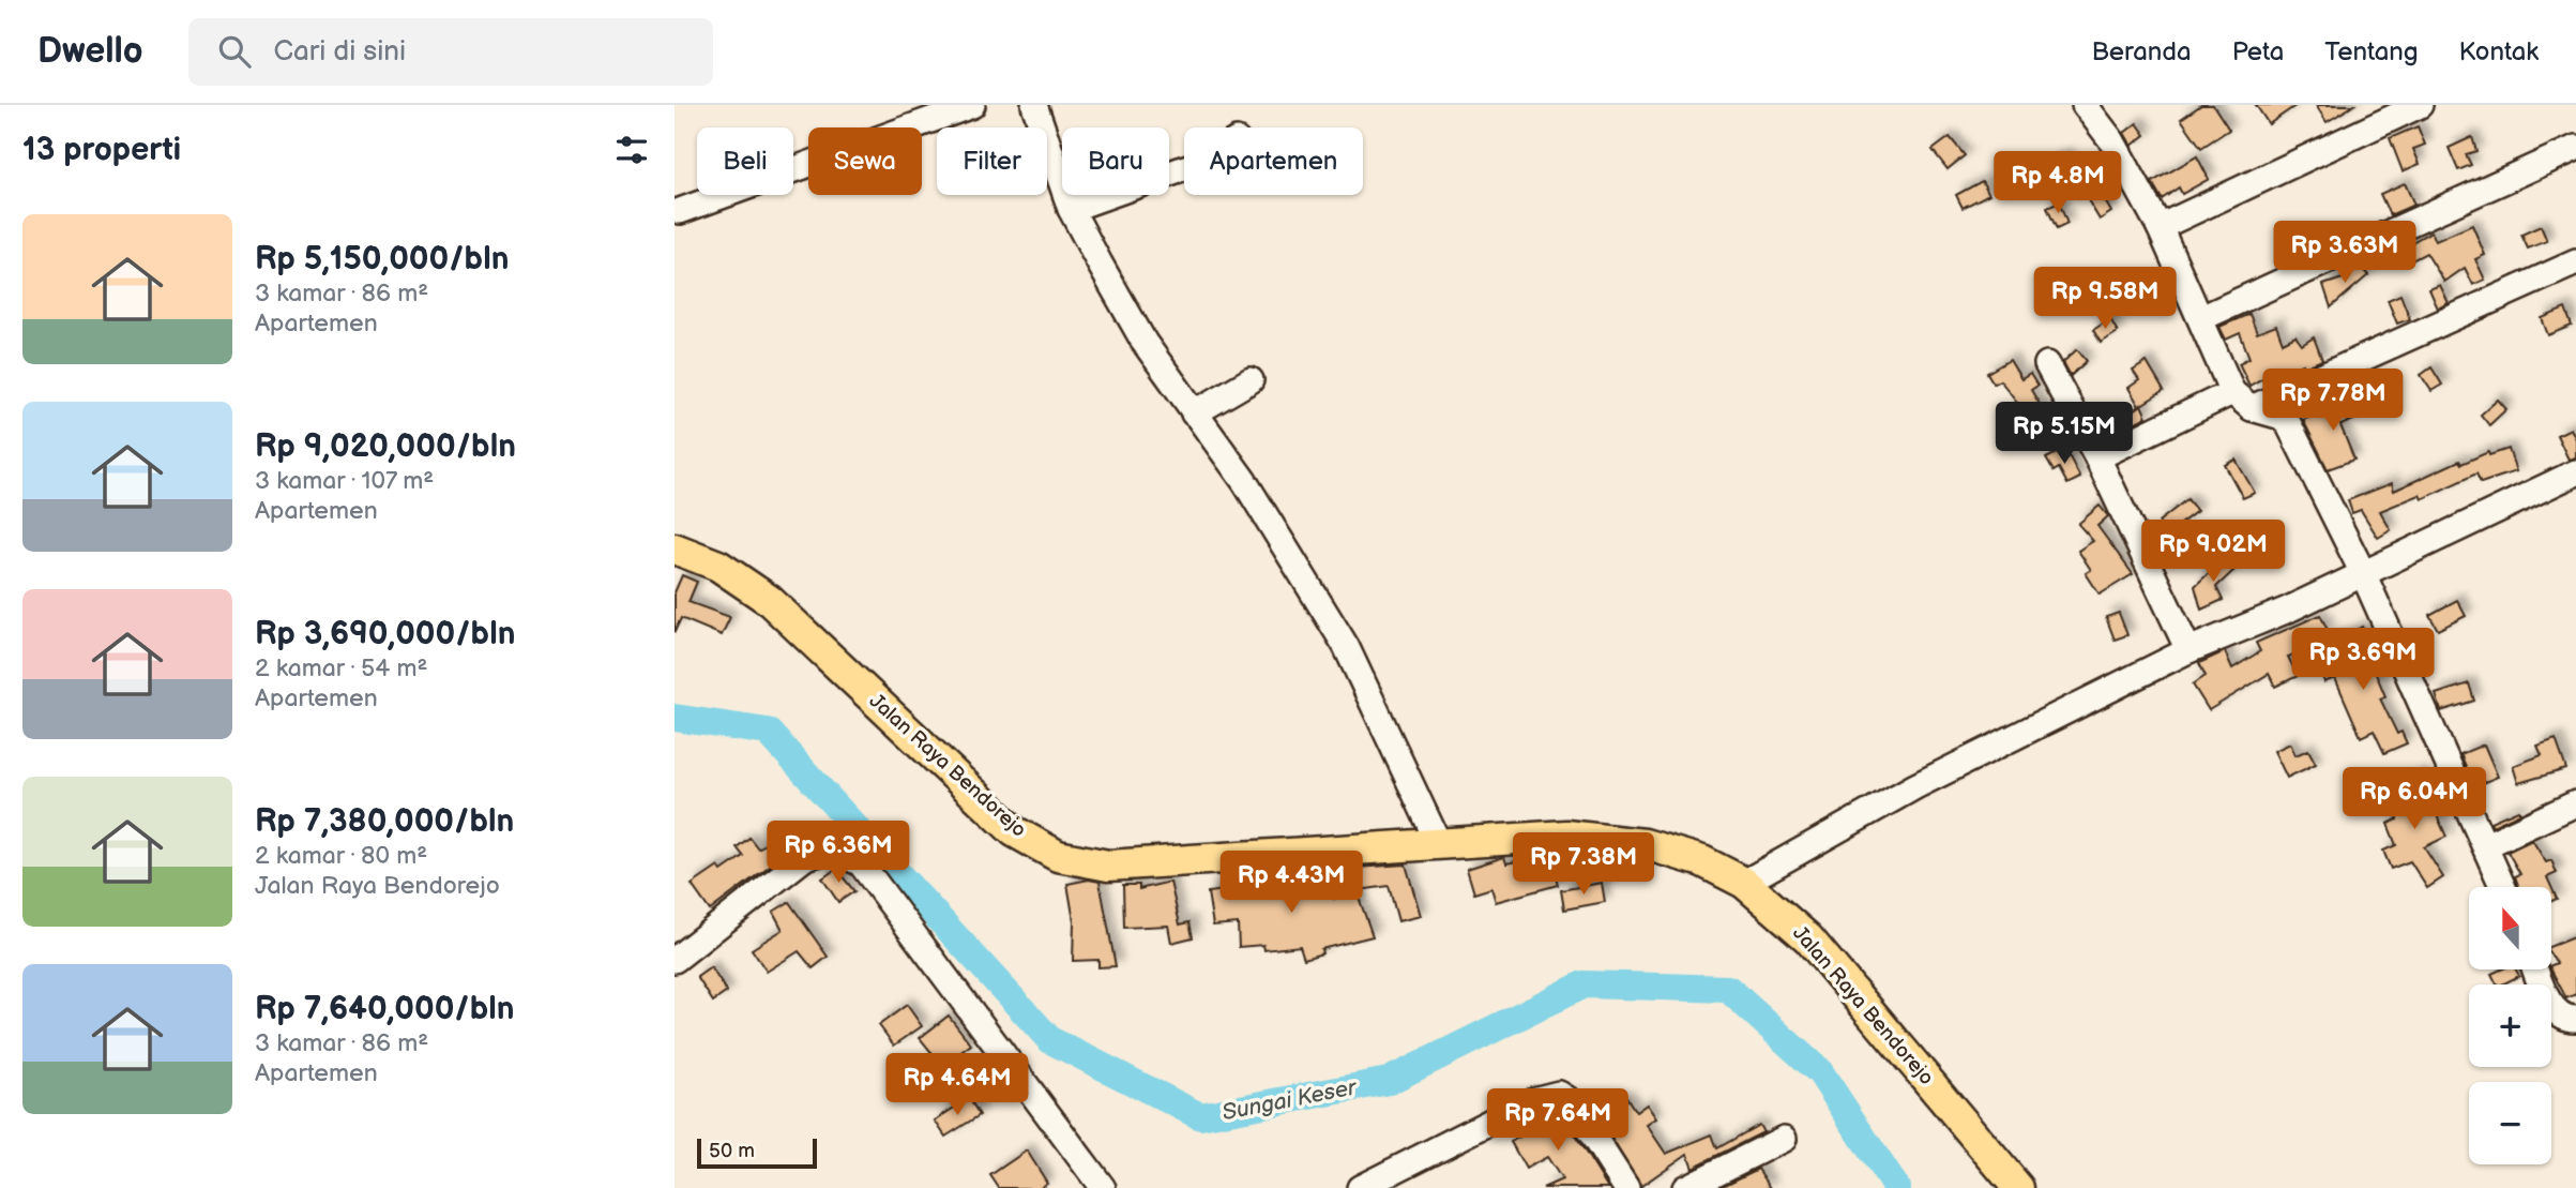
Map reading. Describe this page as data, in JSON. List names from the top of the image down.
{
  "streets": {
    "main road": ["Jalan Raya Bendorejo"]
  },
  "water": ["Sungai Keser"],
  "scale_bar": "50 m",
  "north": "top",
  "page": {
    "header": "Dwello",
    "search": "Cari di sini",
    "nav": [
      "Beranda",
      "Peta",
      "Tentang",
      "Kontak"
    ],
    "heading": "13 properti",
    "chip": [
      "Beli",
      "Sewa",
      "Filter",
      "Baru",
      "Apartemen"
    ],
    "price": [
      "Rp 4.8M",
      "Rp 3.63M",
      "Rp 9.58M",
      "Rp 7.78M",
      "Rp 5.15M",
      "Rp 9.02M",
      "Rp 3.69M",
      "Rp 6.04M",
      "Rp 6.36M",
      "Rp 7.38M",
      "Rp 4.43M",
      "Rp 4.64M",
      "Rp 7.64M"
    ],
    "list": [
      {
        "name": "Rp 5,150,000/bln",
        "note": "3 kamar · 86 m² · Apartemen"
      },
      {
        "name": "Rp 9,020,000/bln",
        "note": "3 kamar · 107 m² · Apartemen"
      },
      {
        "name": "Rp 3,690,000/bln",
        "note": "2 kamar · 54 m² · Apartemen"
      },
      {
        "name": "Rp 7,380,000/bln",
        "note": "2 kamar · 80 m² · Jalan Raya Bendorejo"
      },
      {
        "name": "Rp 7,640,000/bln",
        "note": "3 kamar · 86 m² · Apartemen"
      }
    ],
    "map_buttons": ["+", "−"],
    "scale": "50 m"
  }
}
